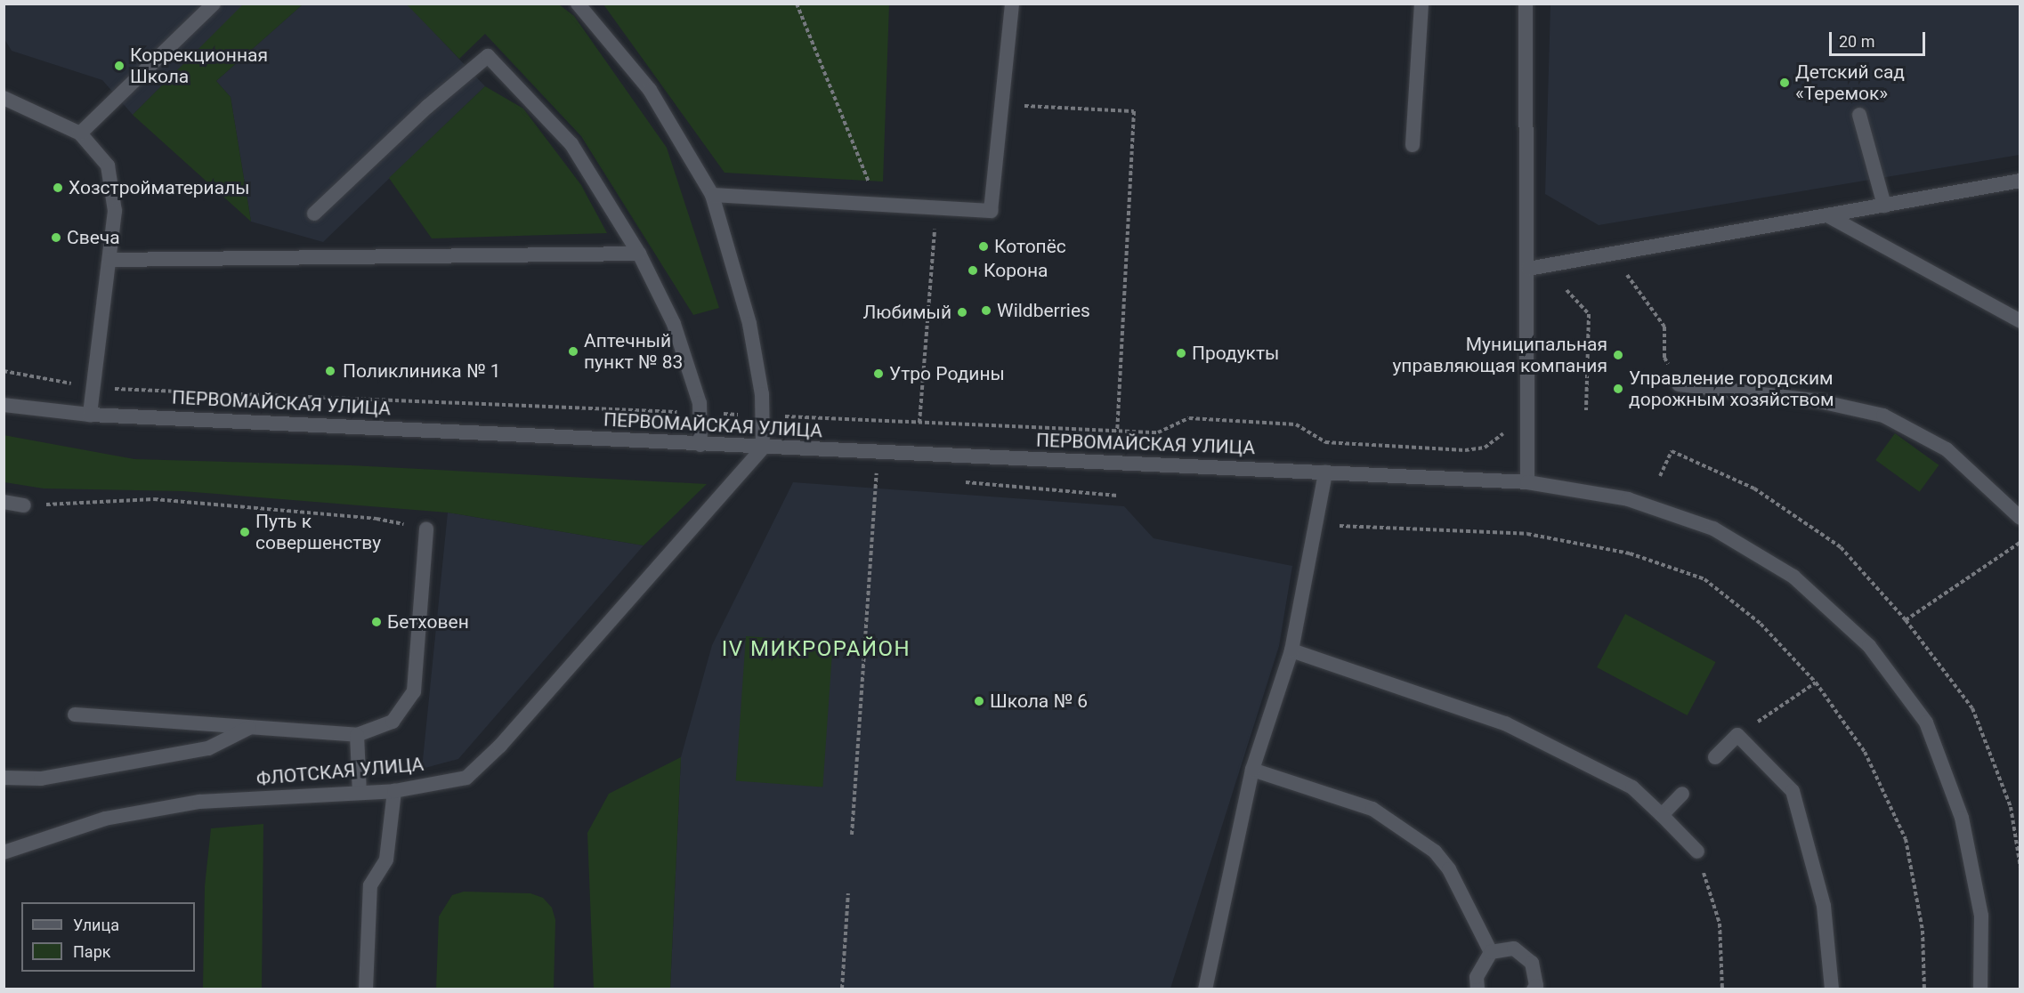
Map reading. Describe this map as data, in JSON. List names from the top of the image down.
{
  "streets": {
    "street": ["ПЕРВОМАЙСКАЯ УЛИЦА", "ФЛОТСКАЯ УЛИЦА"]
  },
  "crossings": [
    ["ПЕРВОМАЙСКАЯ УЛИЦА", "ФЛОТСКАЯ УЛИЦА"]
  ],
  "districts": ["IV МИКРОРАЙОН"],
  "places": [
    "Коррекционная Школа",
    "Детский сад «Теремок»",
    "Хозстройматериалы",
    "Свеча",
    "Котопёс",
    "Корона",
    "Wildberries",
    "Любимый",
    "Аптечный пункт № 83",
    "Продукты",
    "Муниципальная управляющая компания",
    "Поликлиника № 1",
    "Утро Родины",
    "Управление городским дорожным хозяйством",
    "Путь к совершенству",
    "Бетховен",
    "Школа № 6"
  ],
  "legend": ["Улица", "Парк"],
  "scale_bar": "20 m"
}
